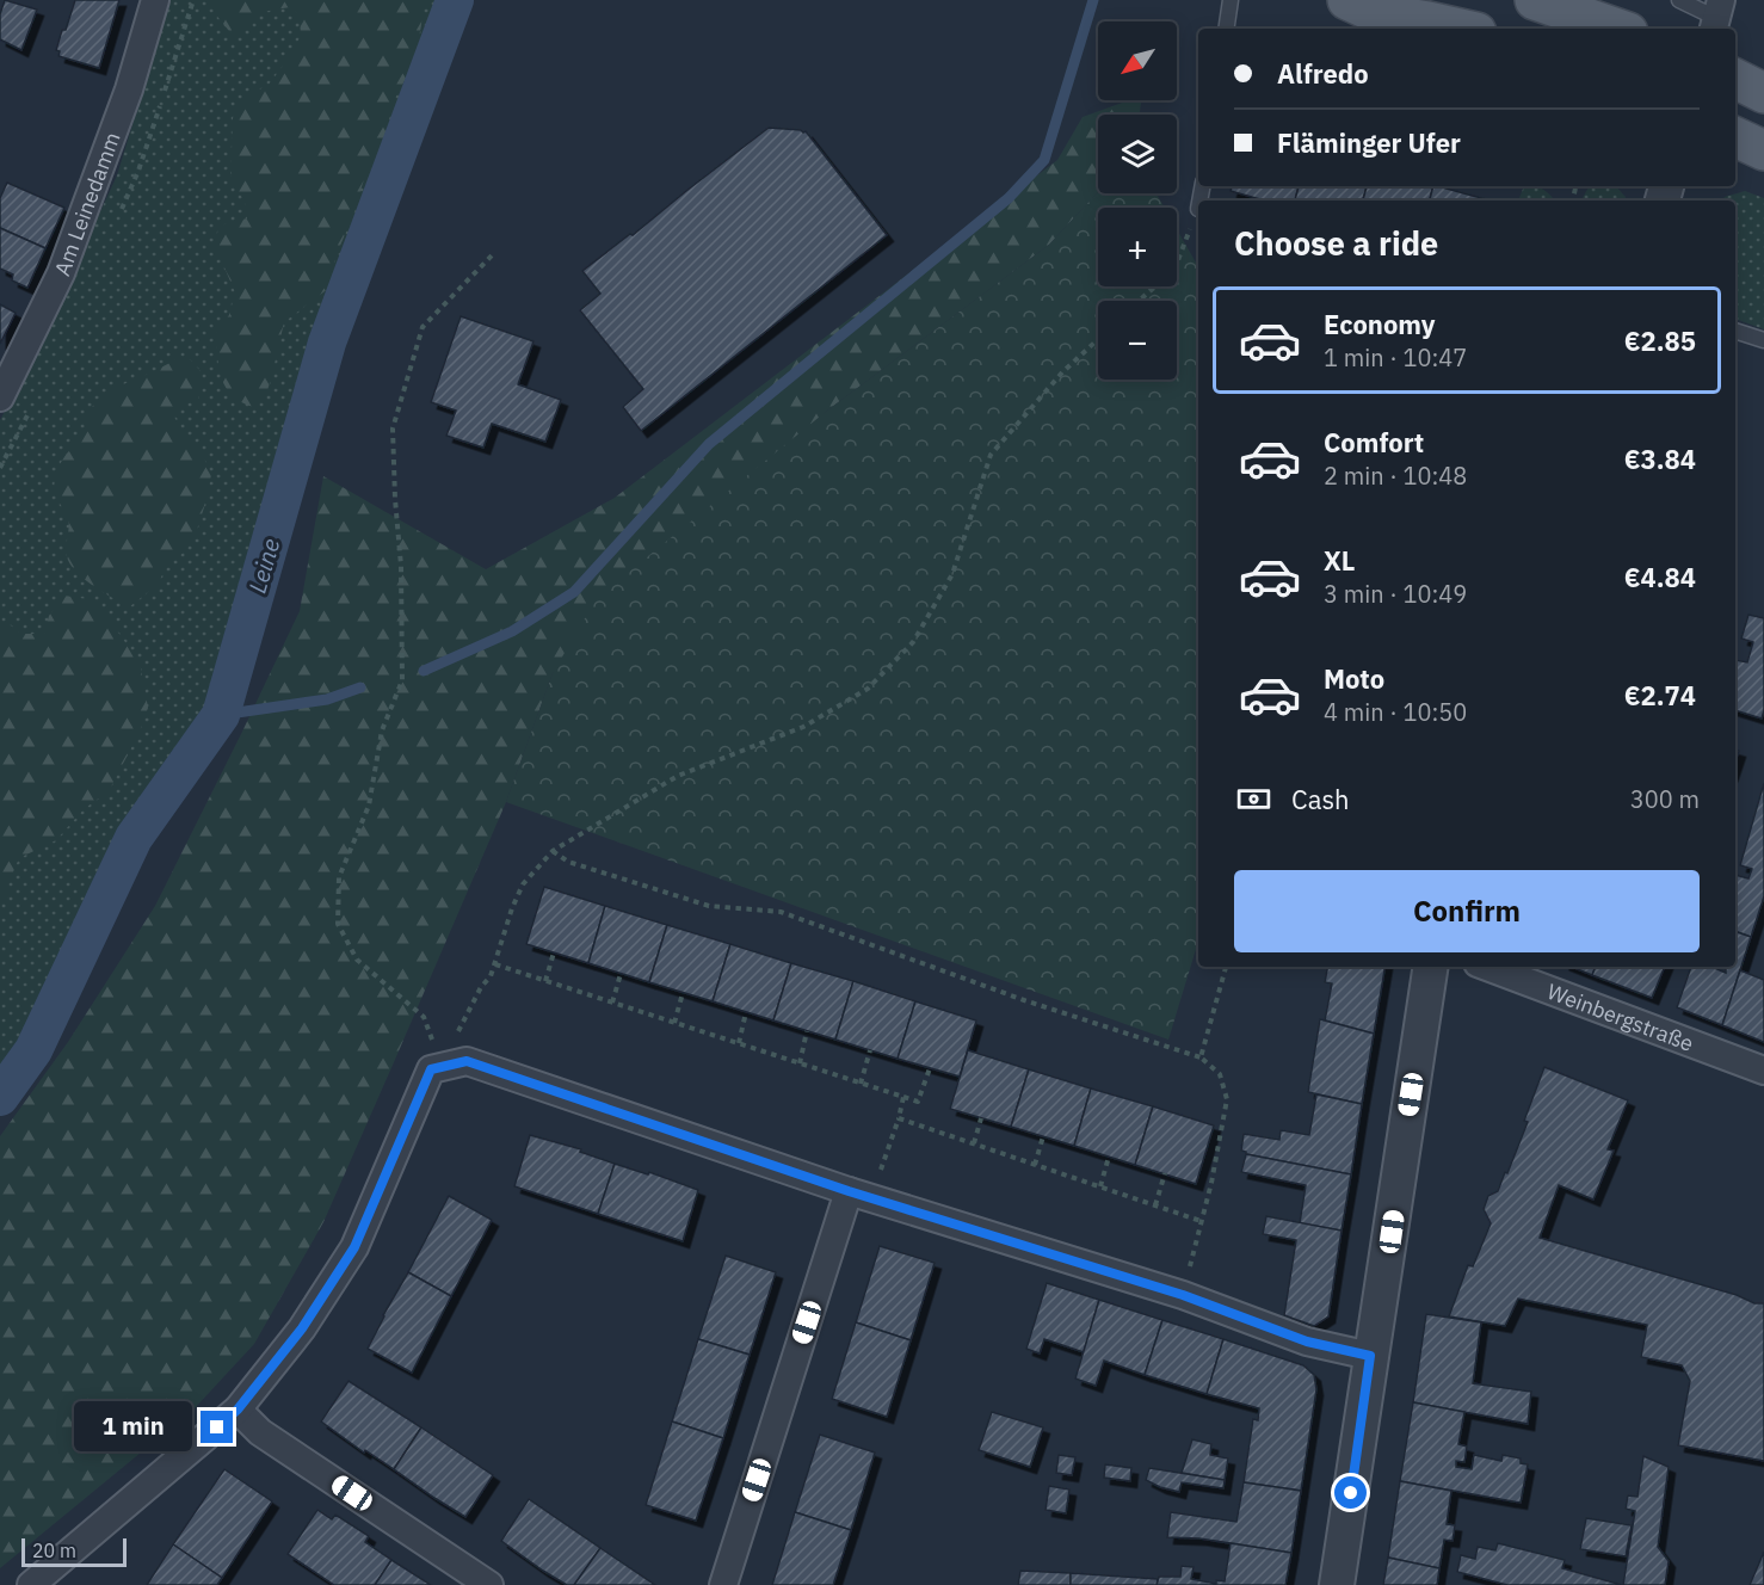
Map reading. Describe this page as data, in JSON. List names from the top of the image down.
{
  "streets": {
    "street": ["Am Leinedamm", "Weinbergstraße"]
  },
  "water": ["Leine"],
  "scale_bar": "20 m",
  "north": "bottom left",
  "page": {
    "map_buttons": ["+", "−"],
    "banner": ["Alfredo", "Fläminger Ufer"],
    "heading": "Choose a ride",
    "list": [
      {
        "name": "Economy",
        "note": "1 min · 10:47",
        "value": "€2.85"
      },
      {
        "name": "Comfort",
        "note": "2 min · 10:48",
        "value": "€3.84"
      },
      {
        "name": "XL",
        "note": "3 min · 10:49",
        "value": "€4.84"
      },
      {
        "name": "Moto",
        "note": "4 min · 10:50",
        "value": "€2.74"
      }
    ],
    "pay": ["Cash", "300 m"],
    "buttons": "Confirm",
    "bubble": "1 min",
    "scale": "20 m"
  }
}
